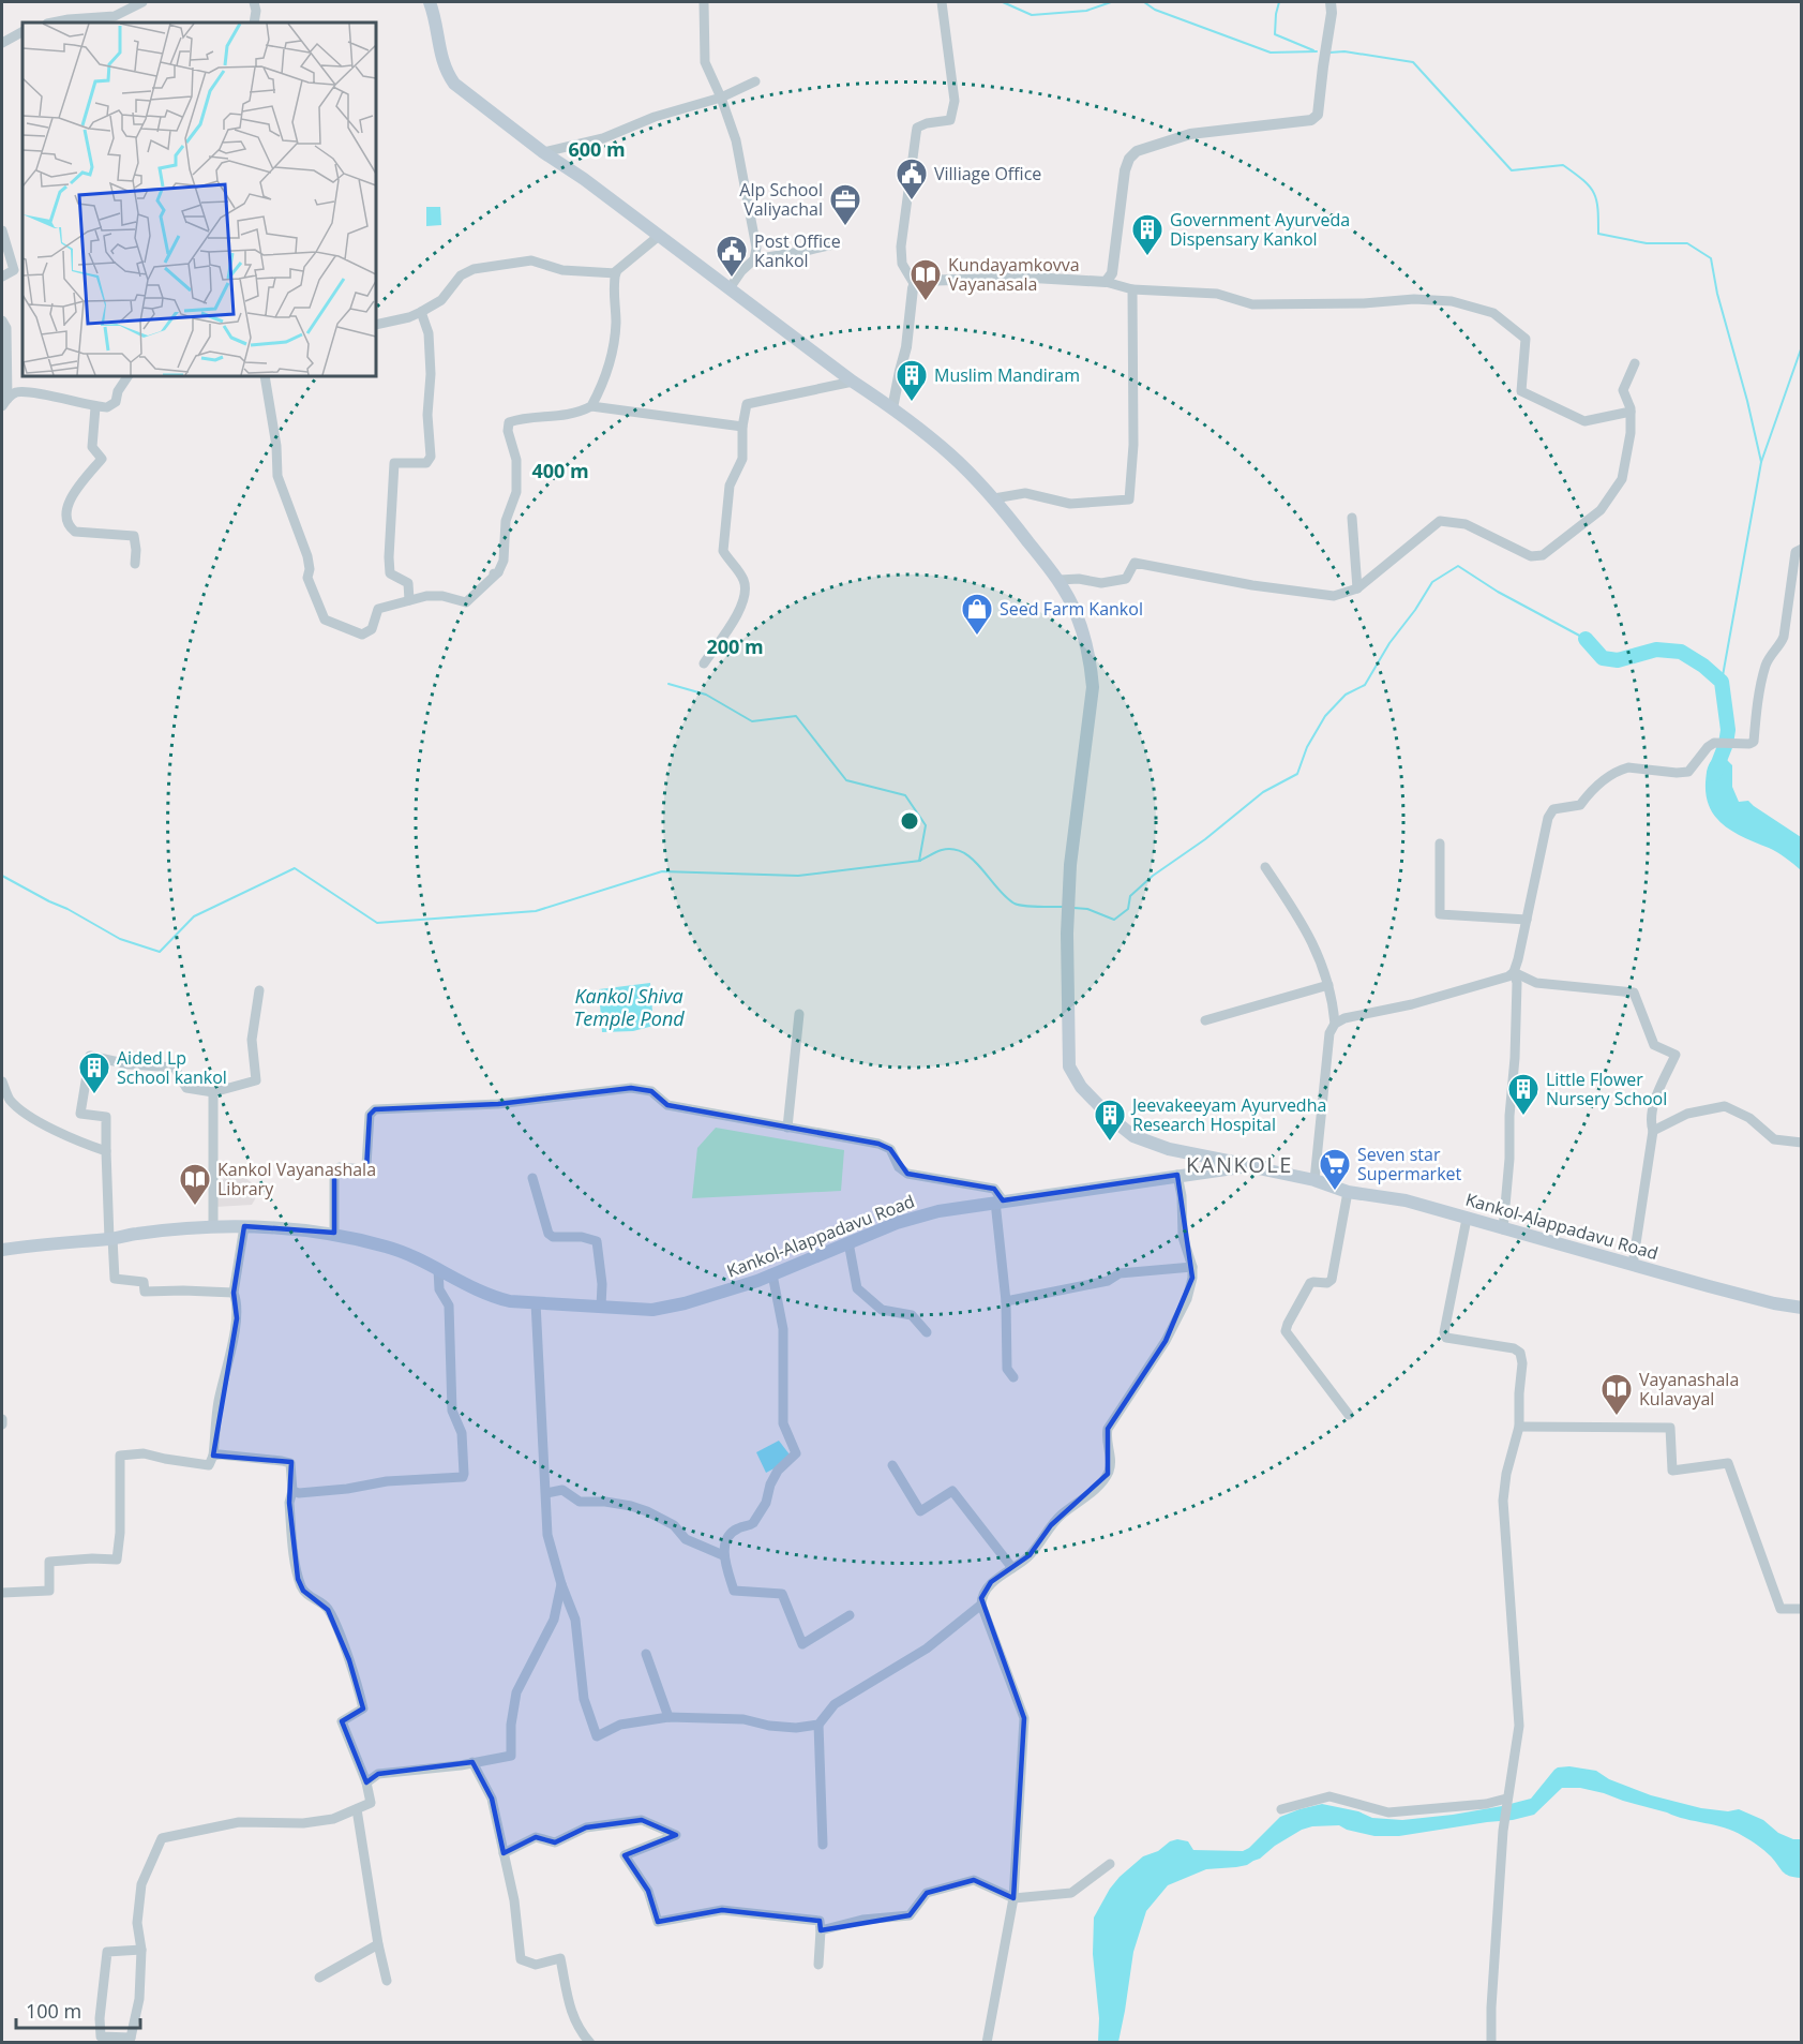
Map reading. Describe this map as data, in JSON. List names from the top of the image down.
{
  "streets": {
    "main road": ["Kankol-Alappadavu Road"]
  },
  "districts": ["KANKOLE"],
  "water": ["Kankol Shiva Temple Pond"],
  "places": {
    "public building": ["Villiage Office", "Post Office Kankol"],
    "office": ["Alp School Valiyachal"],
    "building": [
      "Government Ayurveda Dispensary Kankol",
      "Muslim Mandiram",
      "Aided Lp School kankol",
      "Little Flower Nursery School",
      "Jeevakeeyam Ayurvedha Research Hospital"
    ],
    "library": ["Kundayamkovva Vayanasala", "Kankol Vayanashala Library", "Vayanashala Kulavayal"],
    "shop": ["Seed Farm Kankol"],
    "supermarket": ["Seven star Supermarket"]
  },
  "scale_bar": "100 m",
  "rings": ["600 m", "400 m", "200 m"]
}
